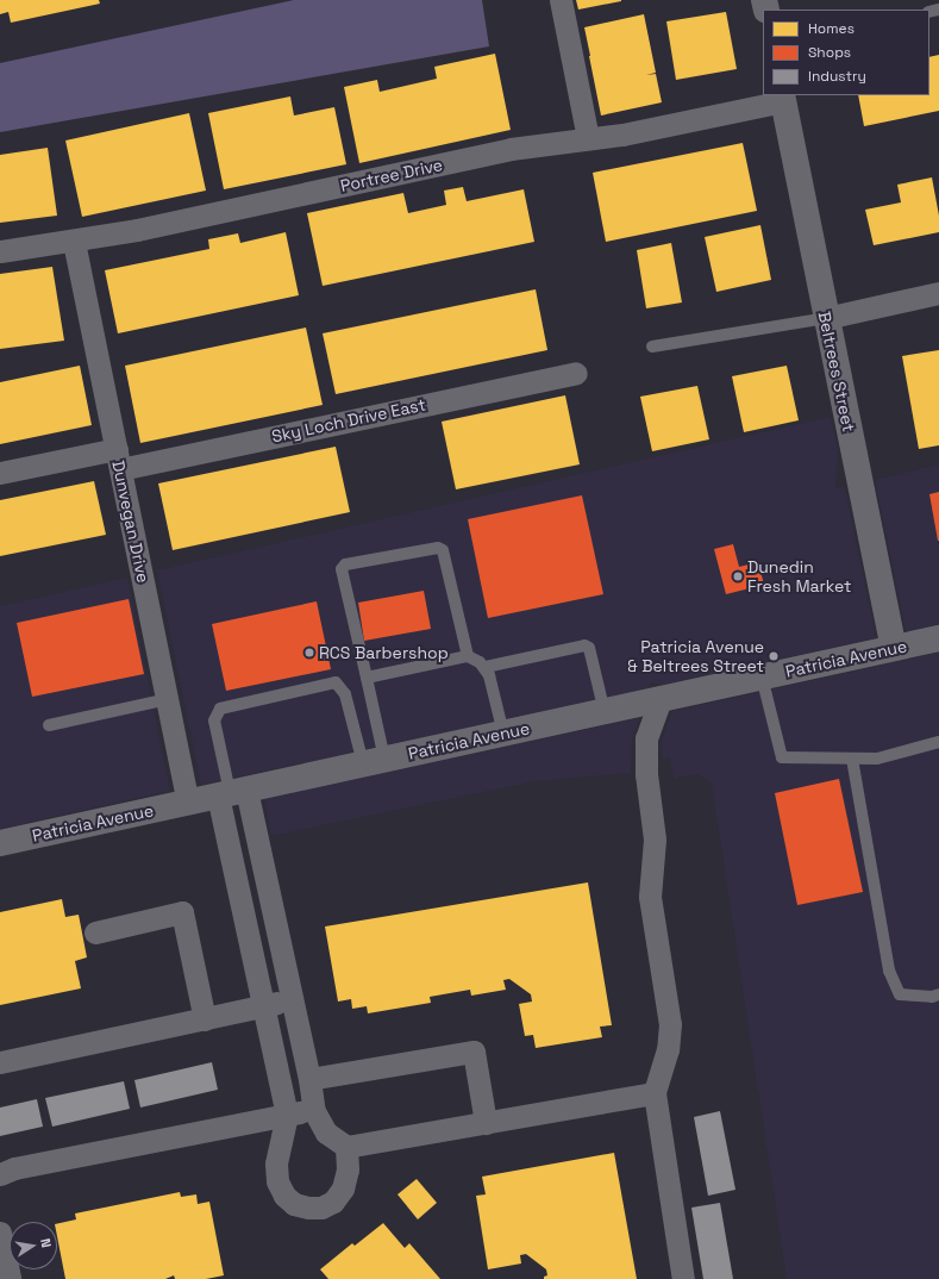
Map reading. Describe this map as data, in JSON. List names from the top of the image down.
{
  "streets": {
    "street": [
      "Portree Drive",
      "Beltrees Street",
      "Sky Loch Drive East",
      "Dunvegan Drive",
      "Patricia Avenue"
    ]
  },
  "crossings": [
    ["Portree Drive", "Beltrees Street"],
    ["Portree Drive", "Dunvegan Drive"],
    ["Beltrees Street", "Patricia Avenue"],
    ["Sky Loch Drive East", "Dunvegan Drive"],
    ["Dunvegan Drive", "Patricia Avenue"]
  ],
  "places": ["Dunedin Fresh Market", "RCS Barbershop", "Patricia Avenue & Beltrees Street"],
  "legend": ["Homes", "Shops", "Industry"],
  "north": "right"
}
